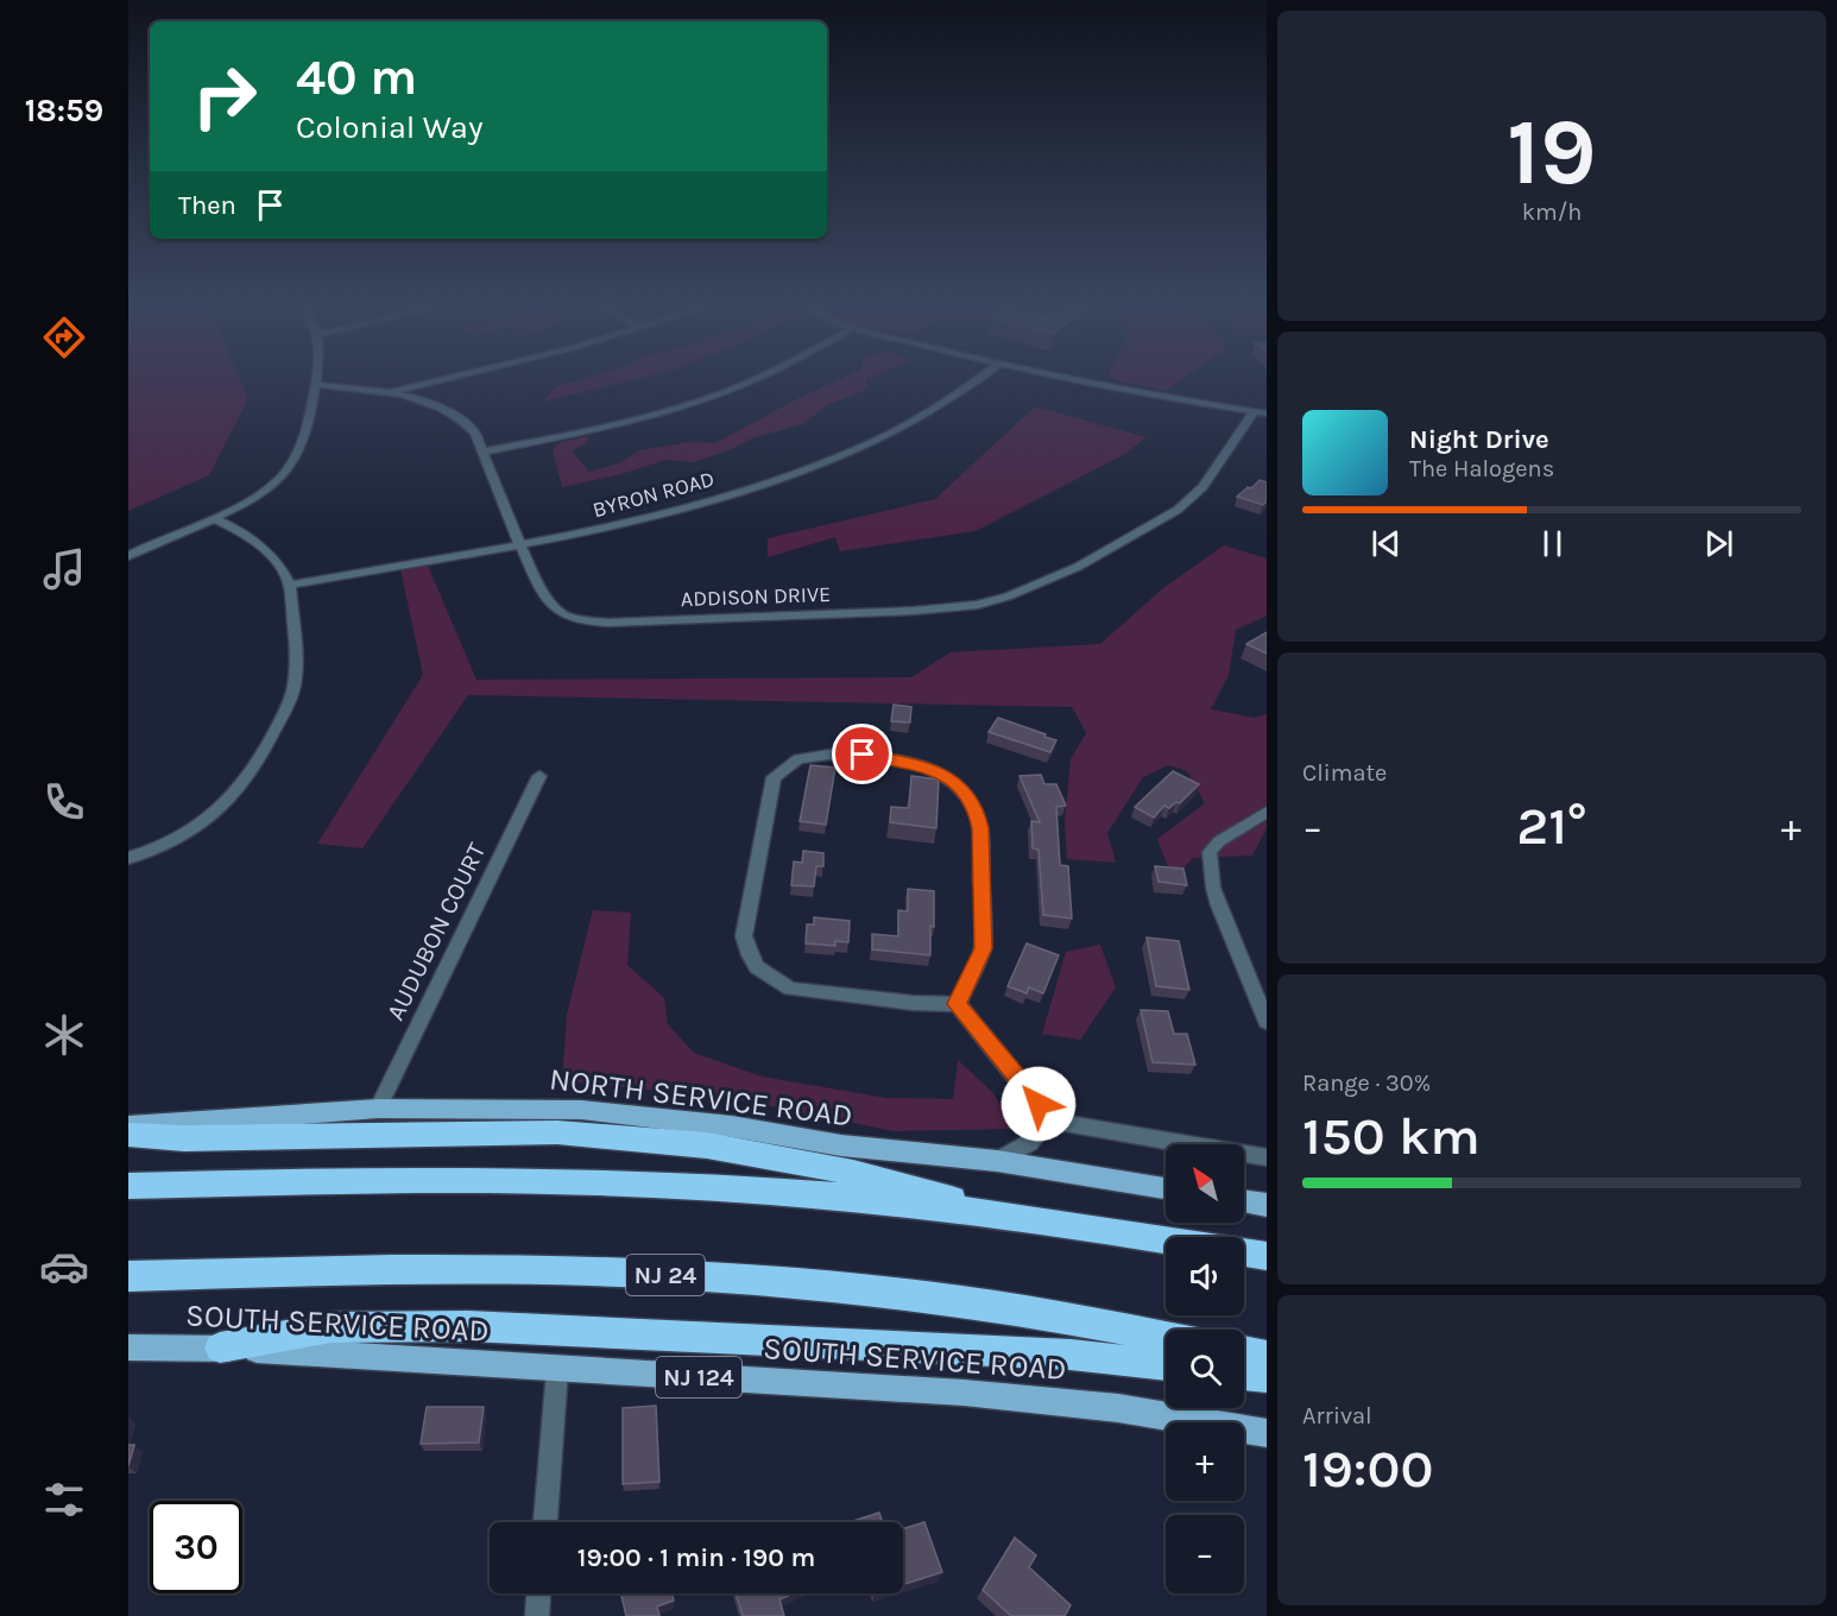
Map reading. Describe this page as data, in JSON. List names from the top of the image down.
{
  "streets": {
    "highway": ["NJ 24"],
    "main road": ["NORTH SERVICE ROAD", "SOUTH SERVICE ROAD", "NJ 124"],
    "street": ["BYRON ROAD", "ADDISON DRIVE", "AUDUBON COURT"]
  },
  "crossings": [
    ["BYRON ROAD", "ADDISON DRIVE"],
    ["AUDUBON COURT", "NORTH SERVICE ROAD"]
  ],
  "north": "top left",
  "page": {
    "tabs": "18:59",
    "tile": [
      ["19", "km/h"],
      "Climate",
      ["Range · 30%", "150 km"],
      ["Arrival", "19:00"]
    ],
    "turn": ["40 m", "Colonial Way"],
    "then": "Then",
    "song": ["Night Drive", "The Halogens"],
    "heat": ["−", "21°", "+"],
    "map_buttons": ["+", "−"],
    "limit": "30",
    "trip": "19:00 · 1 min · 190 m"
  }
}
